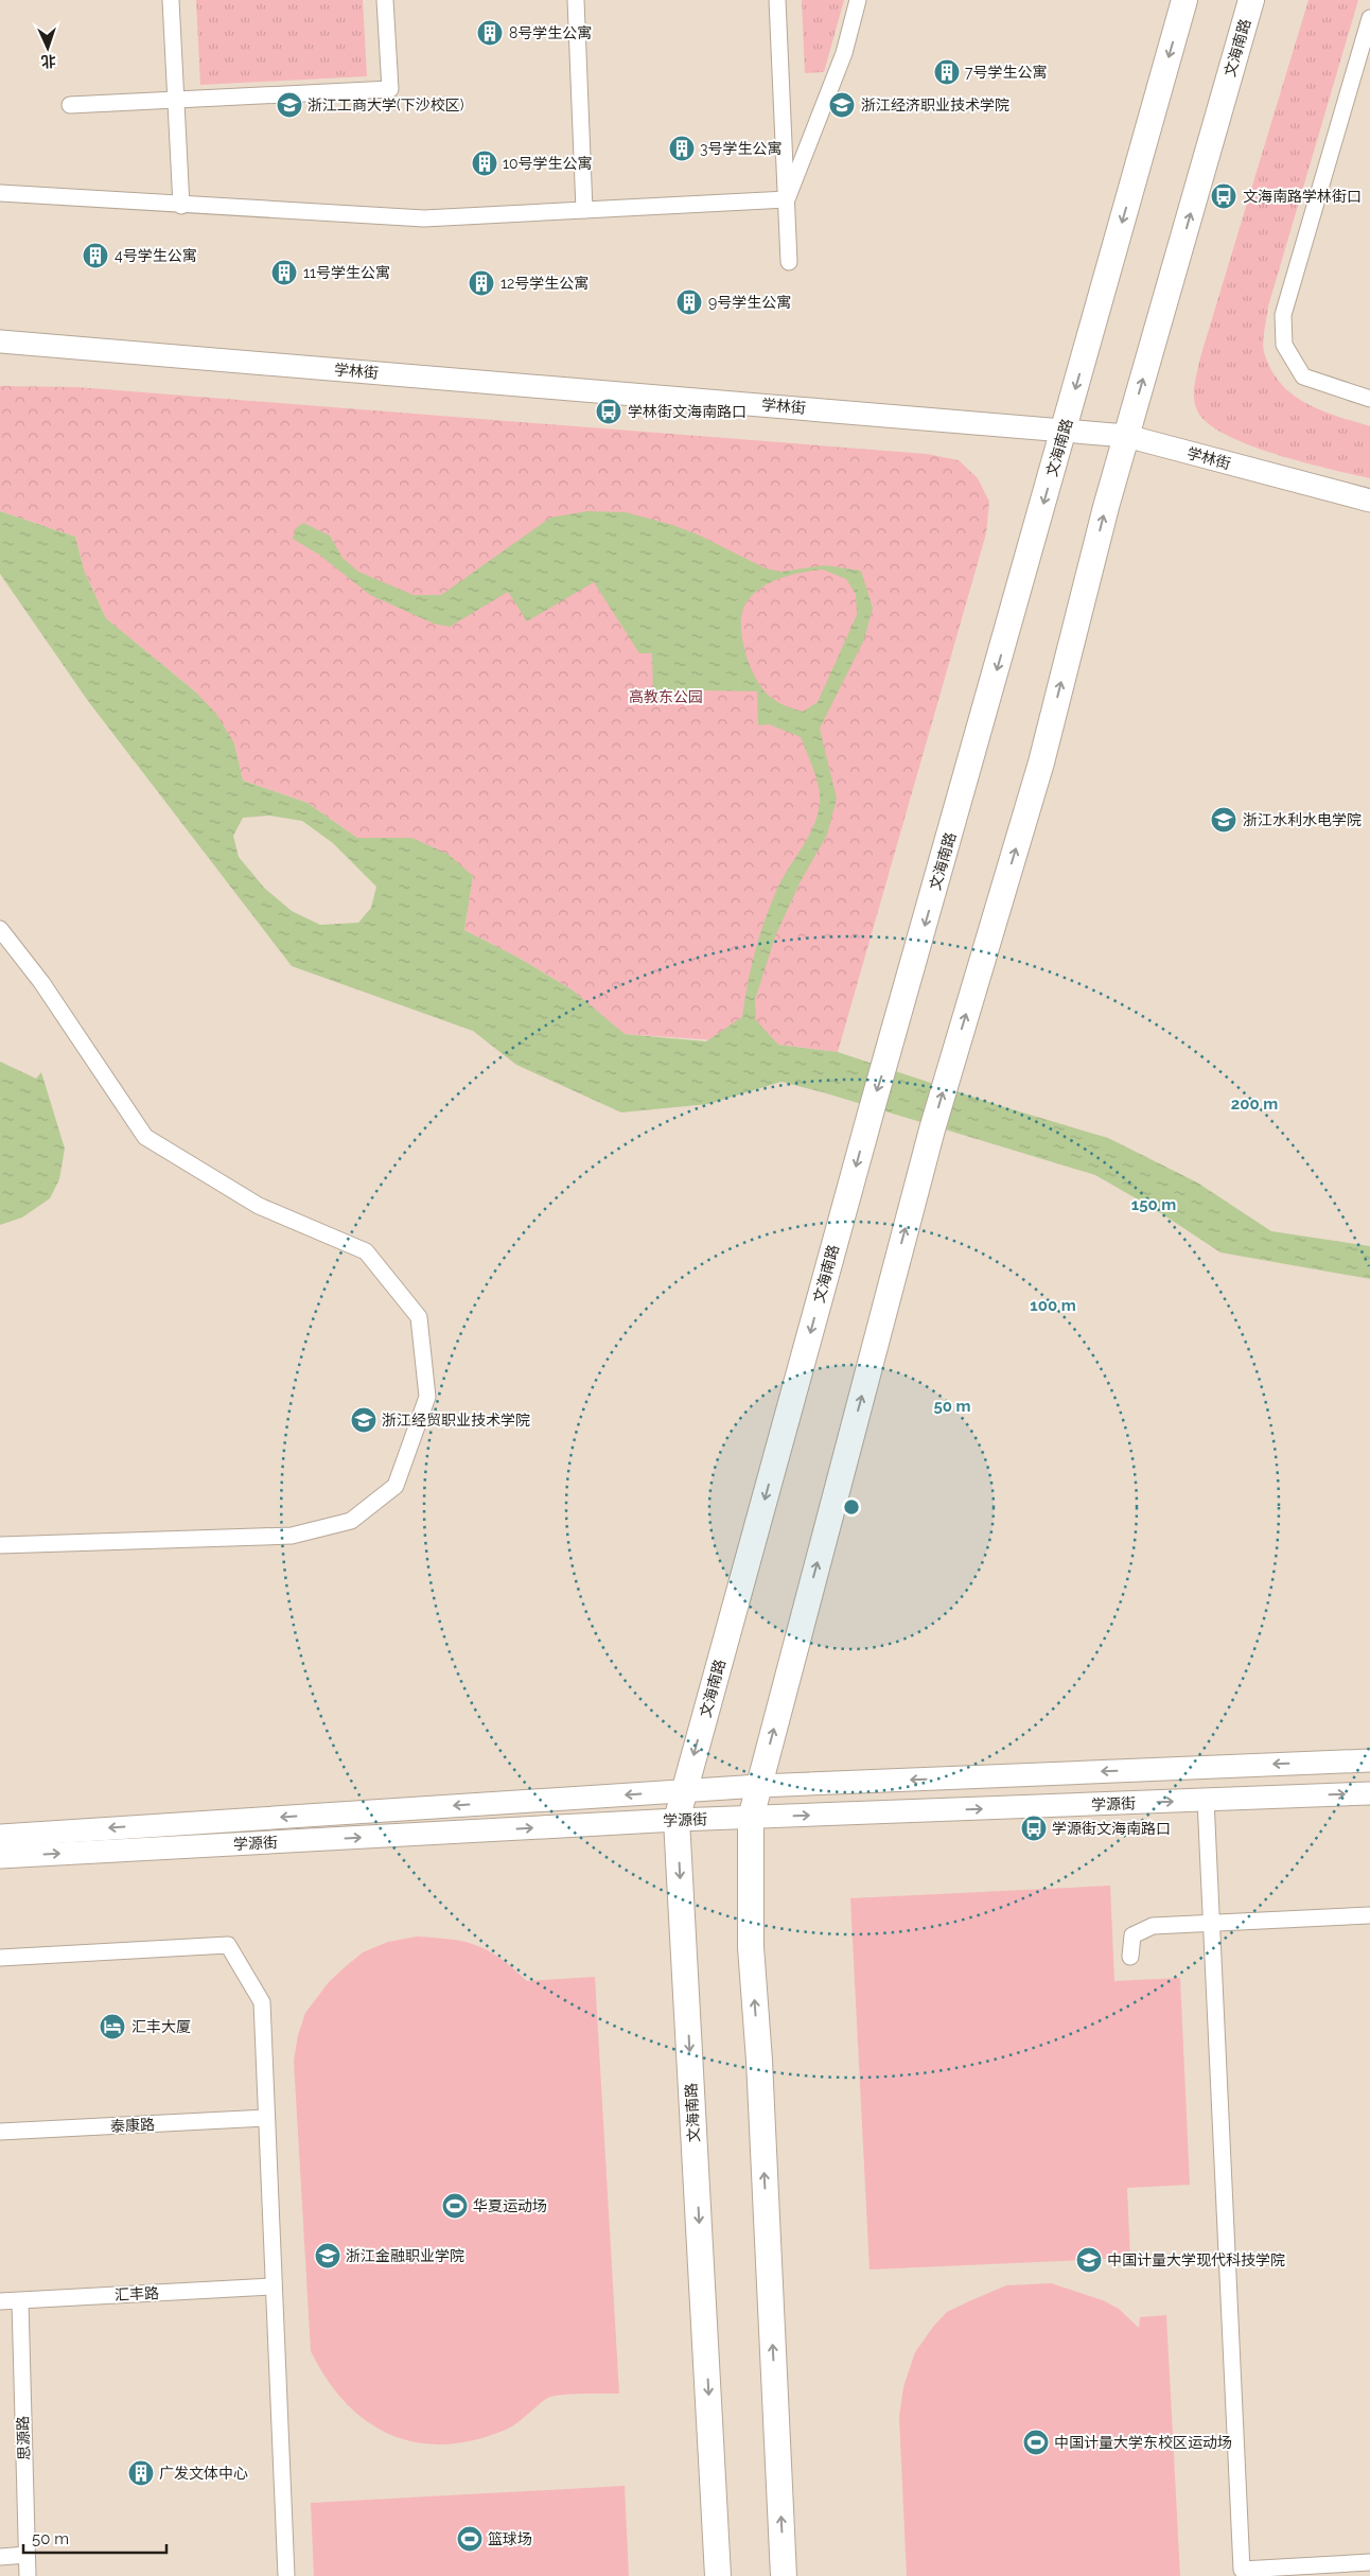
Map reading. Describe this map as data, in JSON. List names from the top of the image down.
{
  "streets": {
    "main road": ["文海南路", "学林街", "学源街"],
    "street": ["泰康路", "汇丰路", "思源路"]
  },
  "crossings": [
    ["文海南路", "学林街"],
    ["文海南路", "学源街"],
    ["汇丰路", "思源路"]
  ],
  "parks": ["高教东公园"],
  "places": {
    "building": [
      "8号学生公寓",
      "7号学生公寓",
      "3号学生公寓",
      "10号学生公寓",
      "4号学生公寓",
      "11号学生公寓",
      "12号学生公寓",
      "9号学生公寓",
      "广发文体中心"
    ],
    "school or university": [
      "浙江工商大学(下沙校区)",
      "浙江经济职业技术学院",
      "浙江水利水电学院",
      "浙江经贸职业技术学院",
      "浙江金融职业学院",
      "中国计量大学现代科技学院"
    ],
    "bus stop": ["文海南路学林街口", "学林街文海南路口", "学源街文海南路口"],
    "hotel": ["汇丰大厦"],
    "sports": ["华夏运动场", "中国计量大学东校区运动场", "篮球场"]
  },
  "scale_bar": "50 m",
  "north": "bottom",
  "rings": [
    "200 m",
    "150 m",
    "100 m",
    "50 m"
  ]
}
